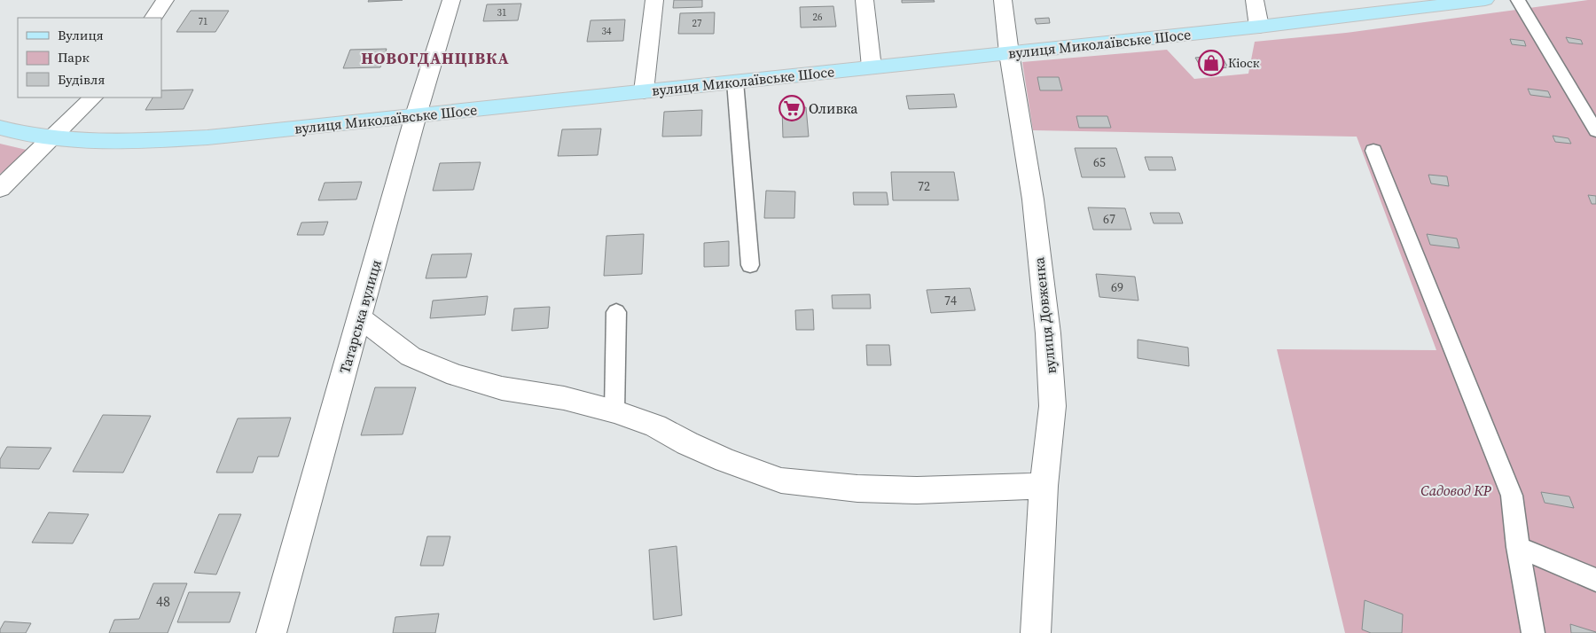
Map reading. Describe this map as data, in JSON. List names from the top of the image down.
{
  "streets": {
    "main road": ["вулиця Миколаївське Шосе"],
    "street": ["вулиця Довженка", "Татарська вулиця"]
  },
  "crossings": [
    ["вулиця Миколаївське Шосе", "вулиця Довженка"],
    ["вулиця Миколаївське Шосе", "Татарська вулиця"]
  ],
  "districts": ["НОВОГДАНЦІВКА"],
  "parks": ["Садовод КР"],
  "places": {
    "shop": ["Кіоск"],
    "supermarket": ["Оливка"]
  },
  "house_numbers": [
    "31",
    "26",
    "71",
    "27",
    "34",
    "65",
    "72",
    "67",
    "69",
    "74",
    "48"
  ],
  "legend": ["Вулиця", "Парк", "Будівля"]
}
